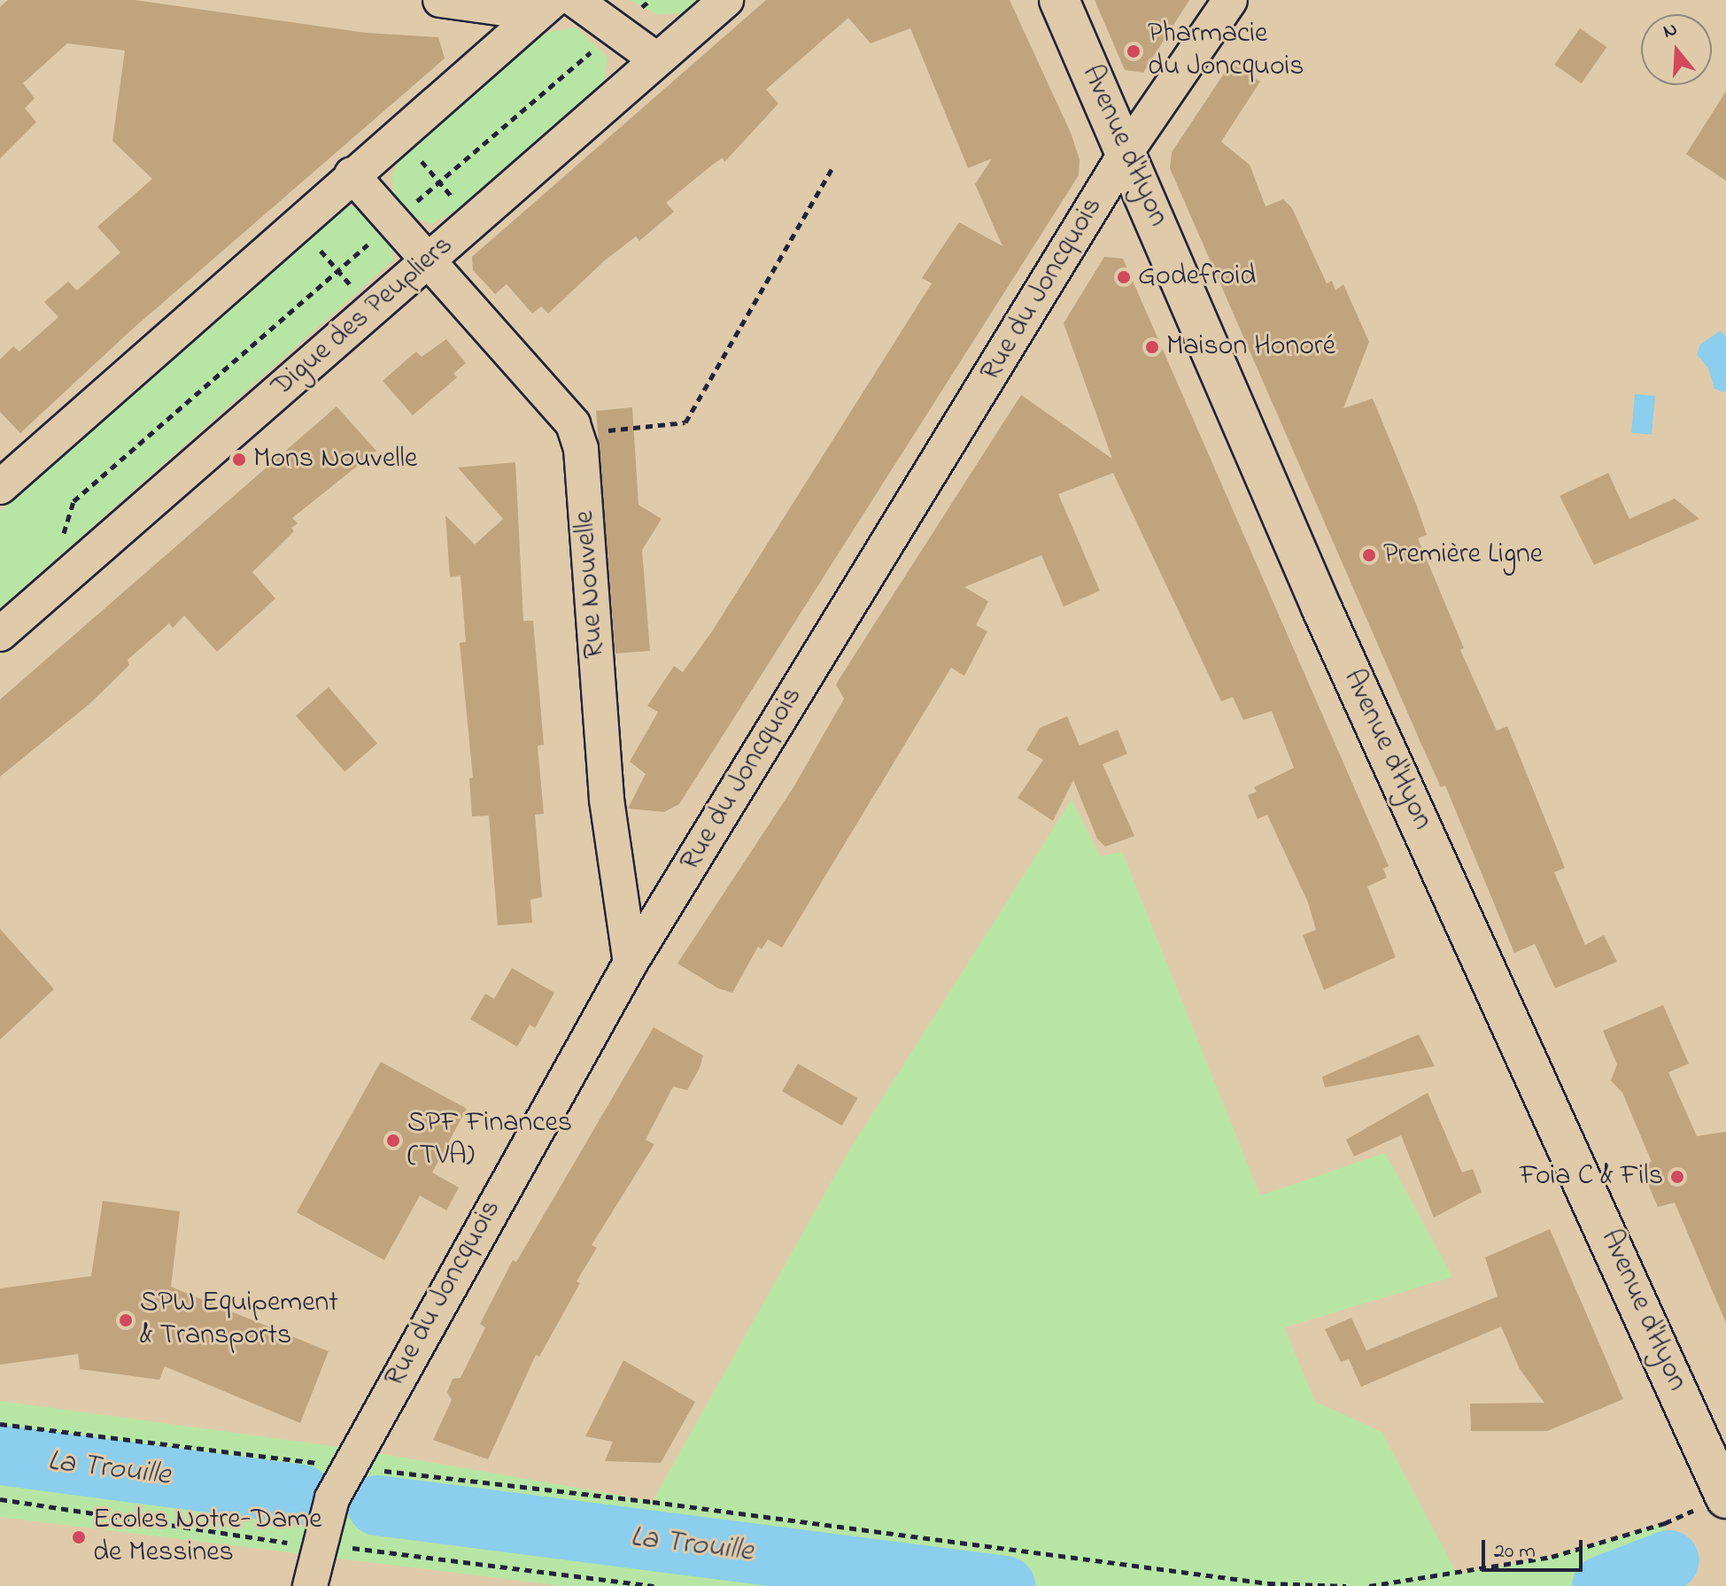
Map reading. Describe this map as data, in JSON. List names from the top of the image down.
{
  "streets": {
    "street": [
      "Avenue d'Hyon",
      "Rue du Joncquois",
      "Digue des Peupliers",
      "Rue Nouvelle"
    ]
  },
  "crossings": [
    ["Avenue d'Hyon", "Rue du Joncquois"],
    ["Rue du Joncquois", "Rue Nouvelle"],
    ["Digue des Peupliers", "Rue Nouvelle"]
  ],
  "water": ["La Trouille"],
  "places": [
    "Pharmacie du Joncquois",
    "Godefroid",
    "Maison Honoré",
    "Mons Nouvelle",
    "Première Ligne",
    "SPF Finances (TVA)",
    "Foia C & Fils",
    "SPW Equipement & Transports",
    "Ecoles Notre-Dame de Messines"
  ],
  "scale_bar": "20 m",
  "north": "top"
}
